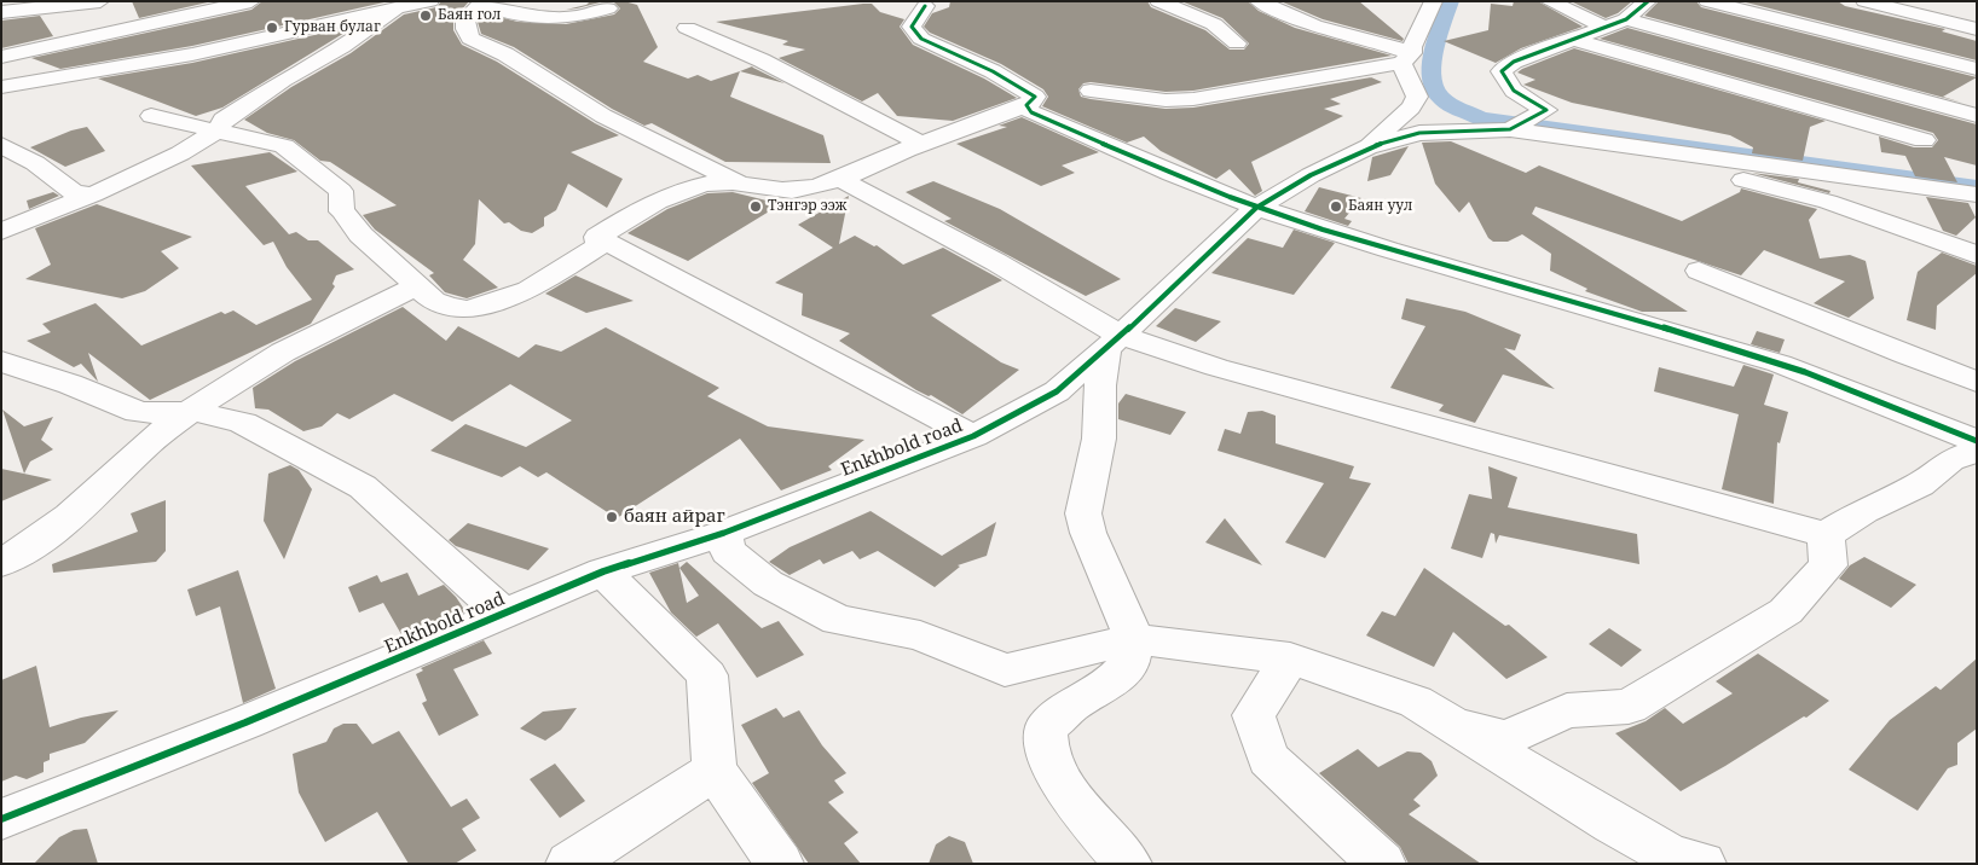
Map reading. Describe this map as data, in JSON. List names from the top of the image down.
{
  "streets": {
    "street": ["Enkhbold road"]
  },
  "places": [
    "Баян гол",
    "Гурван булаг",
    "Тэнгэр ээж",
    "Баян уул",
    "баян айраг"
  ]
}
